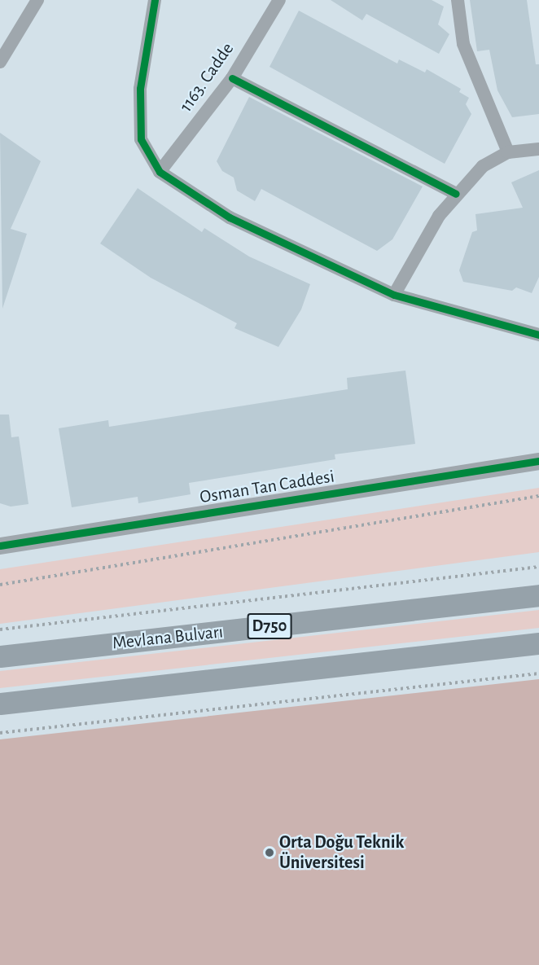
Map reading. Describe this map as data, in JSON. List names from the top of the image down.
{
  "streets": {
    "highway": ["D750", "Mevlana Bulvarı"],
    "street": ["1163. Cadde", "Osman Tan Caddesi"]
  },
  "places": ["Orta Doğu Teknik Üniversitesi"]
}
